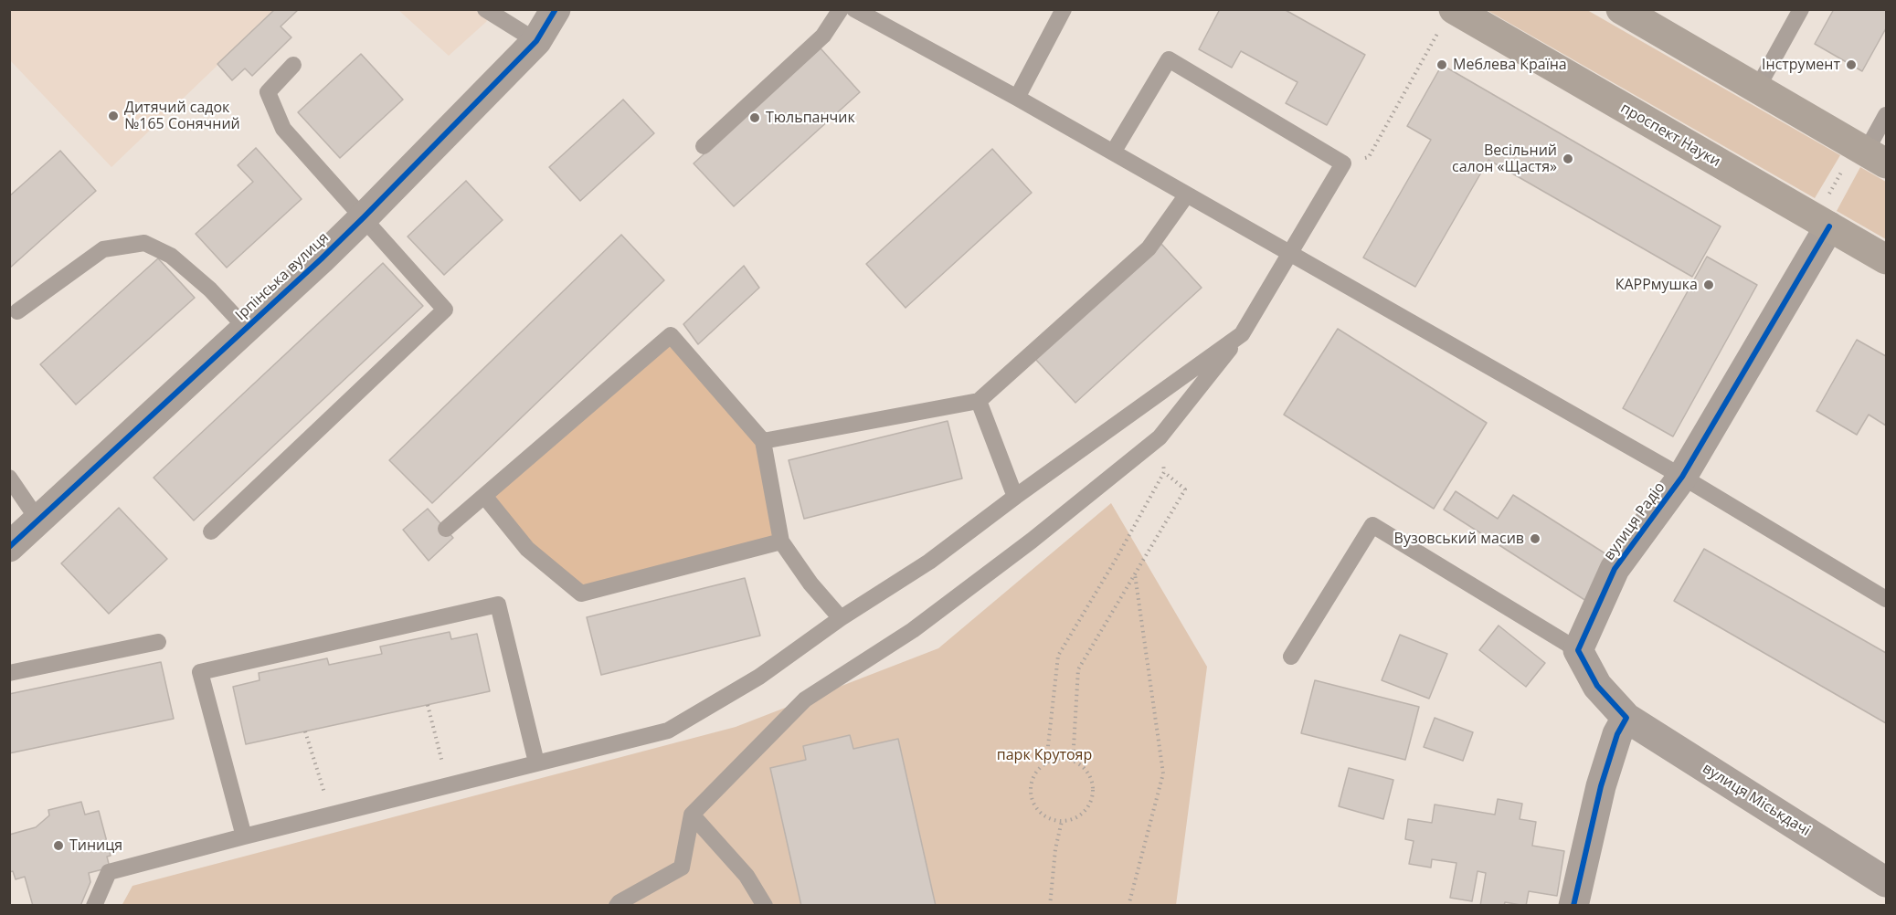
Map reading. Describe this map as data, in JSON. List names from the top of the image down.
{
  "streets": {
    "main road": ["проспект Науки"],
    "street": ["Ірпінська вулиця", "вулиця Радіо", "вулиця Міськдачі"]
  },
  "crossings": [
    ["проспект Науки", "вулиця Радіо"]
  ],
  "parks": ["парк Крутояр"],
  "places": [
    "Меблева Країна",
    "Інструмент",
    "Дитячий садок №165 Сонячний",
    "Тюльпанчик",
    "Весільний салон «Щастя»",
    "КАРРмушка",
    "Вузовський масив",
    "Тиниця"
  ]
}
